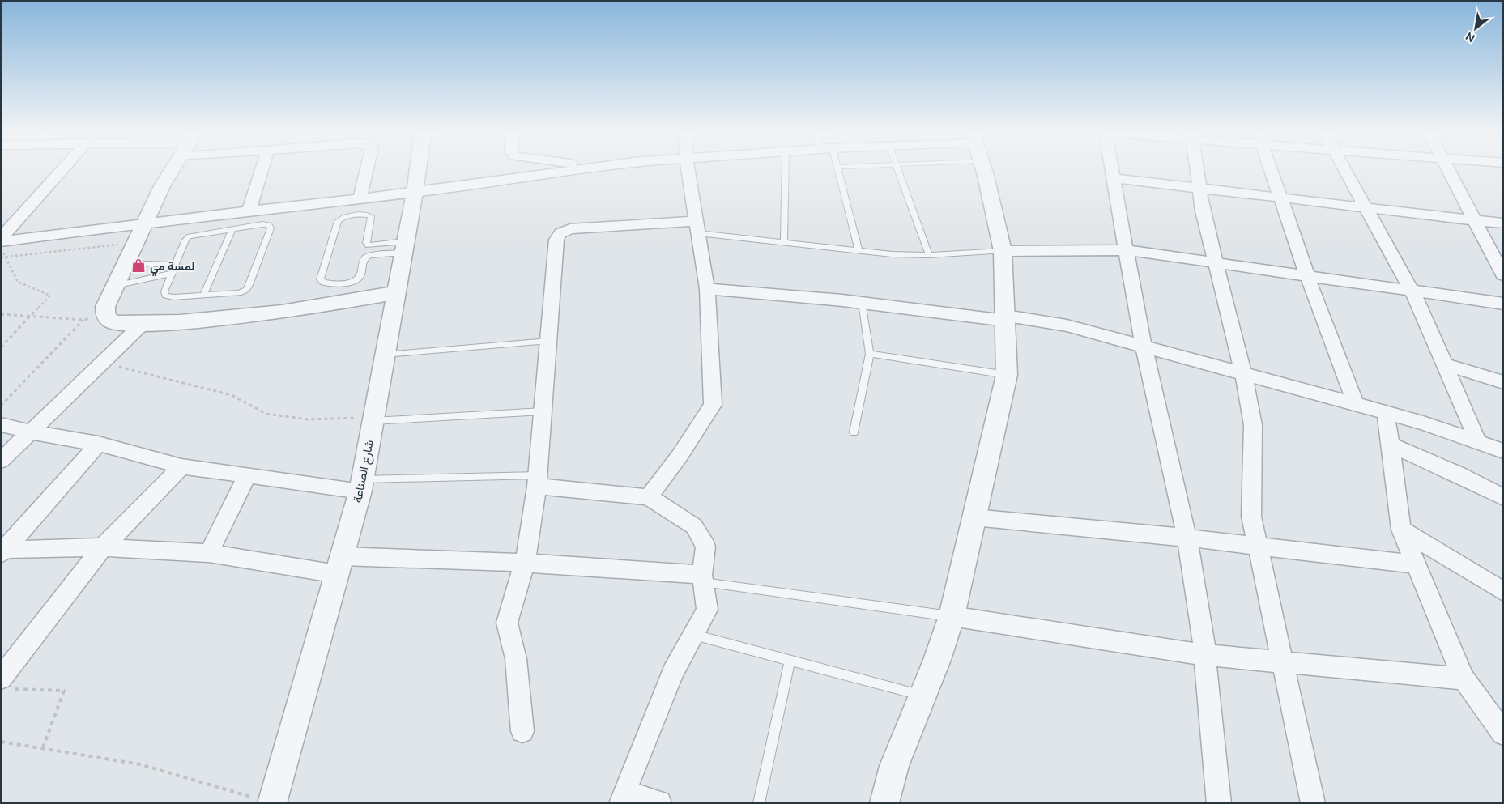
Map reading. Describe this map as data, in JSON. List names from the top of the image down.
{
  "streets": {
    "street": ["شارع الصناعة"]
  },
  "places": {
    "shop": ["لمسة مي"]
  },
  "north": "bottom left"
}
